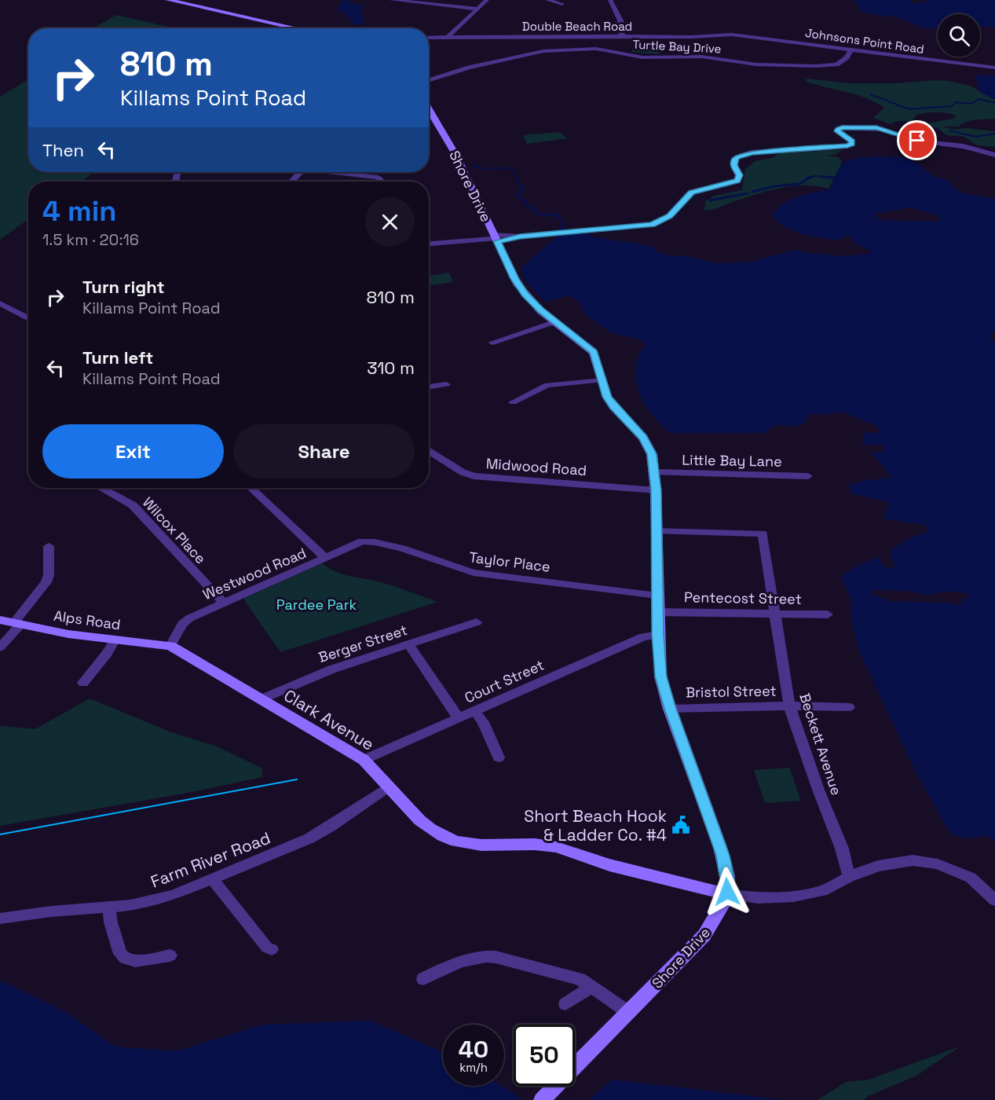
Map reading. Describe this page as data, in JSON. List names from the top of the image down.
{
  "streets": {
    "main road": ["Shore Drive", "Alps Road", "Clark Avenue"],
    "street": [
      "Double Beach Road",
      "Johnsons Point Road",
      "Turtle Bay Drive",
      "Little Bay Lane",
      "Midwood Road",
      "Wilcox Place",
      "Taylor Place",
      "Westwood Road",
      "Pentecost Street",
      "Berger Street",
      "Court Street",
      "Bristol Street",
      "Beckett Avenue",
      "Farm River Road"
    ]
  },
  "crossings": [
    ["Double Beach Road", "Johnsons Point Road"],
    ["Johnsons Point Road", "Turtle Bay Drive"],
    ["Shore Drive", "Little Bay Lane"],
    ["Shore Drive", "Midwood Road"],
    ["Shore Drive", "Taylor Place"],
    ["Shore Drive", "Pentecost Street"],
    ["Shore Drive", "Court Street"],
    ["Shore Drive", "Bristol Street"],
    ["Shore Drive", "Clark Avenue"],
    ["Shore Drive", "Beckett Avenue"],
    ["Wilcox Place", "Westwood Road"],
    ["Taylor Place", "Westwood Road"],
    ["Westwood Road", "Alps Road"],
    ["Westwood Road", "Clark Avenue"],
    ["Pentecost Street", "Beckett Avenue"],
    ["Alps Road", "Clark Avenue"],
    ["Berger Street", "Clark Avenue"],
    ["Court Street", "Clark Avenue"],
    ["Bristol Street", "Beckett Avenue"],
    ["Clark Avenue", "Beckett Avenue"],
    ["Clark Avenue", "Farm River Road"]
  ],
  "parks": ["Pardee Park"],
  "places": {
    "public building": ["Short Beach Hook & Ladder Co. #4"]
  },
  "page": {
    "turn": ["810 m", "Killams Point Road"],
    "then": "Then",
    "heading": ["4 min", "1.5 km · 20:16"],
    "list": [
      {
        "name": "Turn right",
        "note": "Killams Point Road",
        "value": "810 m"
      },
      {
        "name": "Turn left",
        "note": "Killams Point Road",
        "value": "310 m"
      }
    ],
    "buttons": ["Exit", "Share"],
    "speed": "40 km/h",
    "limit": "50"
  }
}
